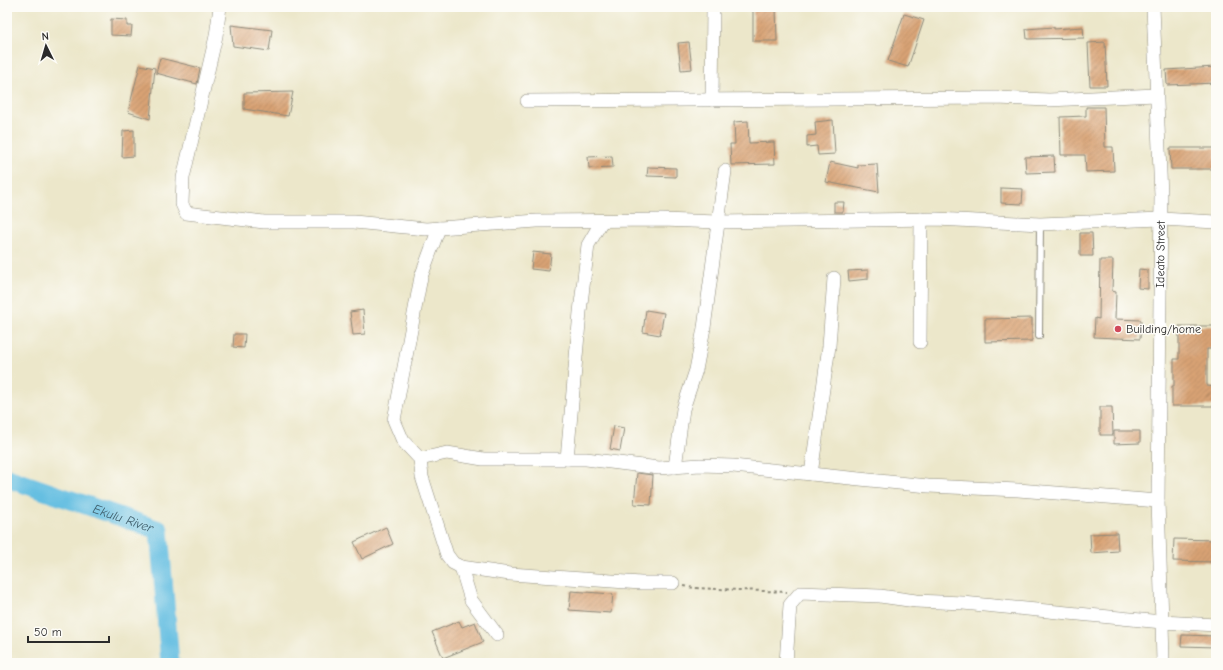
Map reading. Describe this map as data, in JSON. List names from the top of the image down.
{
  "streets": {
    "street": ["Ideato Street"]
  },
  "water": ["Ekulu River"],
  "places": ["Building/home"],
  "scale_bar": "50 m",
  "north": "top"
}
